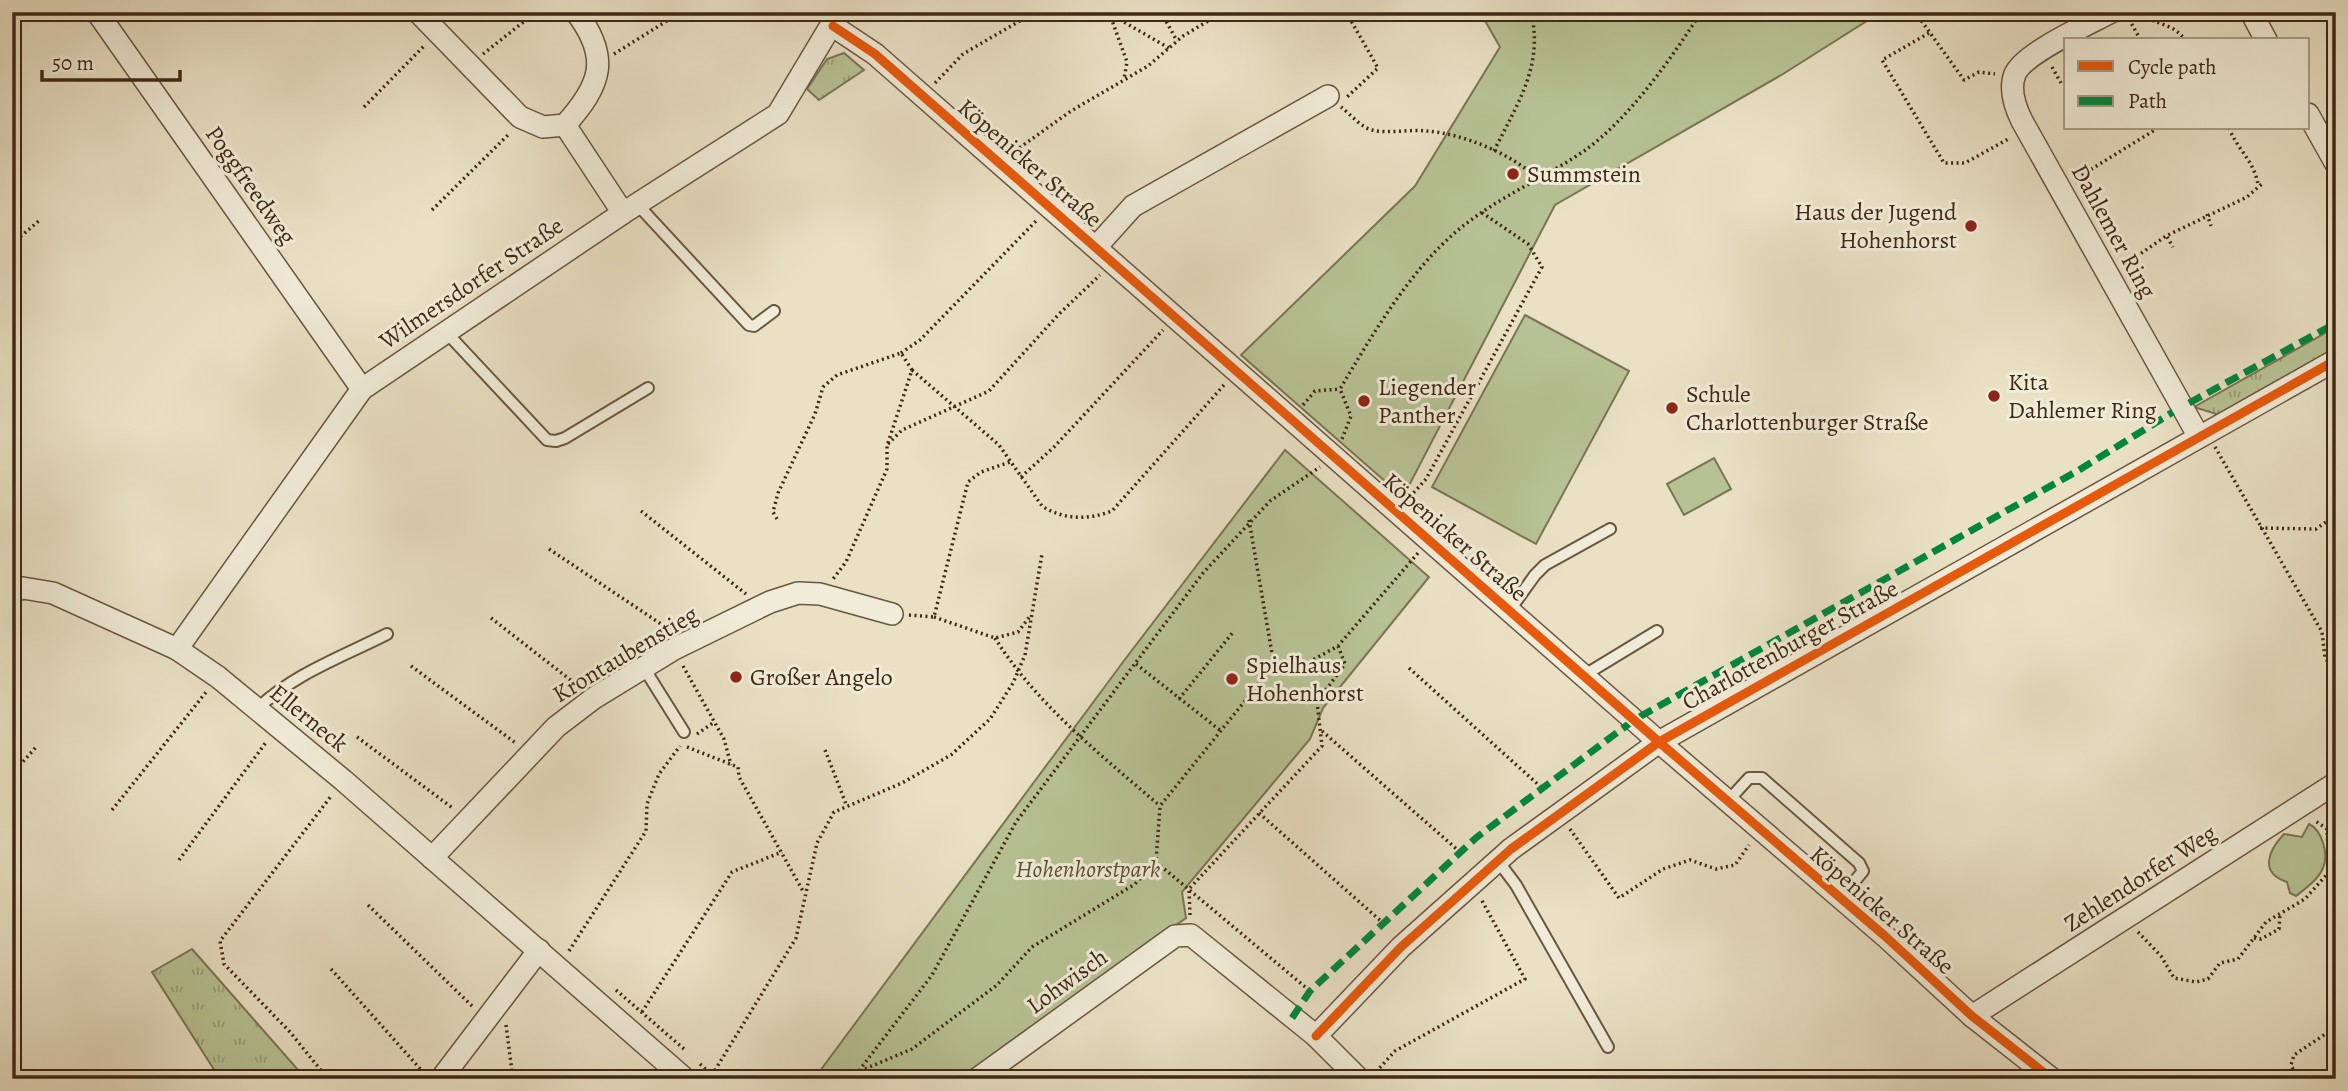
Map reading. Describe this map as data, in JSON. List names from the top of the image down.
{
  "streets": {
    "street": [
      "Köpenicker Straße",
      "Poggfreedweg",
      "Dahlemer Ring",
      "Wilmersdorfer Straße",
      "Charlottenburger Straße",
      "Krontaubenstieg",
      "Ellerneck",
      "Zehlendorfer Weg",
      "Lohwisch"
    ]
  },
  "crossings": [
    ["Köpenicker Straße", "Wilmersdorfer Straße"],
    ["Köpenicker Straße", "Charlottenburger Straße"],
    ["Köpenicker Straße", "Zehlendorfer Weg"],
    ["Poggfreedweg", "Wilmersdorfer Straße"],
    ["Dahlemer Ring", "Charlottenburger Straße"],
    ["Wilmersdorfer Straße", "Ellerneck"],
    ["Krontaubenstieg", "Ellerneck"]
  ],
  "parks": ["Hohenhorstpark"],
  "places": [
    "Summstein",
    "Haus der Jugend Hohenhorst",
    "Kita Dahlemer Ring",
    "Liegender Panther",
    "Schule Charlottenburger Straße",
    "Großer Angelo",
    "Spielhaus Hohenhorst"
  ],
  "legend": ["Cycle path", "Path"],
  "scale_bar": "50 m"
}
